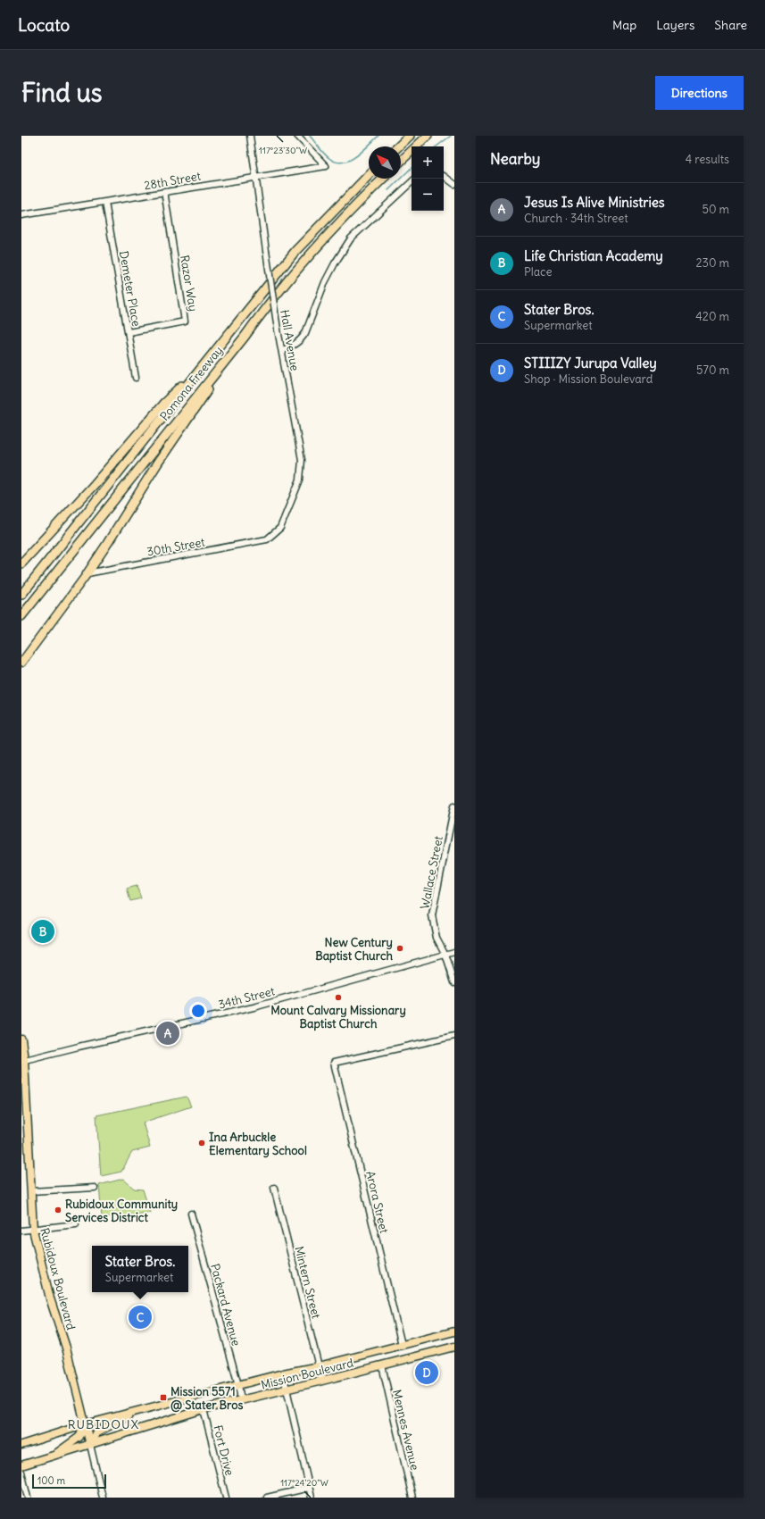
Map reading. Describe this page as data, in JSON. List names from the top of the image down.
{
  "streets": {
    "highway": ["Pomona Freeway"],
    "main road": ["Rubidoux Boulevard", "Mission Boulevard"],
    "street": [
      "28th Street",
      "Razor Way",
      "Demeter Place",
      "Hall Avenue",
      "30th Street",
      "Wallace Street",
      "34th Street",
      "Arora Street",
      "Mintern Street",
      "Packard Avenue",
      "Mennes Avenue",
      "Fort Drive"
    ]
  },
  "crossings": [
    ["28th Street", "Razor Way"],
    ["28th Street", "Demeter Place"],
    ["28th Street", "Hall Avenue"],
    ["Razor Way", "Demeter Place"],
    ["Hall Avenue", "30th Street"],
    ["Wallace Street", "34th Street"],
    ["34th Street", "Rubidoux Boulevard"],
    ["Arora Street", "Mission Boulevard"],
    ["Rubidoux Boulevard", "Mission Boulevard"],
    ["Mintern Street", "Mission Boulevard"],
    ["Packard Avenue", "Mission Boulevard"],
    ["Mission Boulevard", "Mennes Avenue"],
    ["Mission Boulevard", "Fort Drive"]
  ],
  "districts": ["RUBIDOUX"],
  "places": {
    "other": [
      "New Century Baptist Church",
      "Mount Calvary Missionary Baptist Church",
      "Ina Arbuckle Elementary School",
      "Rubidoux Community Services District"
    ],
    "transit": ["Mission 5571 @ Stater Bros"]
  },
  "scale_bar": "100 m",
  "north": "top left",
  "page": {
    "header": "Locato",
    "nav": ["Map", "Layers", "Share"],
    "buttons": "Directions",
    "title": "Find us",
    "heading": ["Nearby", "4 results"],
    "map_buttons": ["+", "−"],
    "list": [
      {
        "mark": "A",
        "name": "Jesus Is Alive Ministries",
        "note": "Church · 34th Street",
        "value": "50 m"
      },
      {
        "mark": "B",
        "name": "Life Christian Academy",
        "note": "Place",
        "value": "230 m"
      },
      {
        "mark": "C",
        "name": "Stater Bros.",
        "note": "Supermarket",
        "value": "420 m"
      },
      {
        "mark": "D",
        "name": "STIIIZY Jurupa Valley",
        "note": "Shop · Mission Boulevard",
        "value": "570 m"
      }
    ],
    "pins": [
      "B",
      "A",
      "C",
      "D"
    ],
    "popup": ["Stater Bros.", "Supermarket"],
    "scale": "100 m"
  },
  "coordinates": ["117°23'30\"W", "117°24'20\"W"]
}
